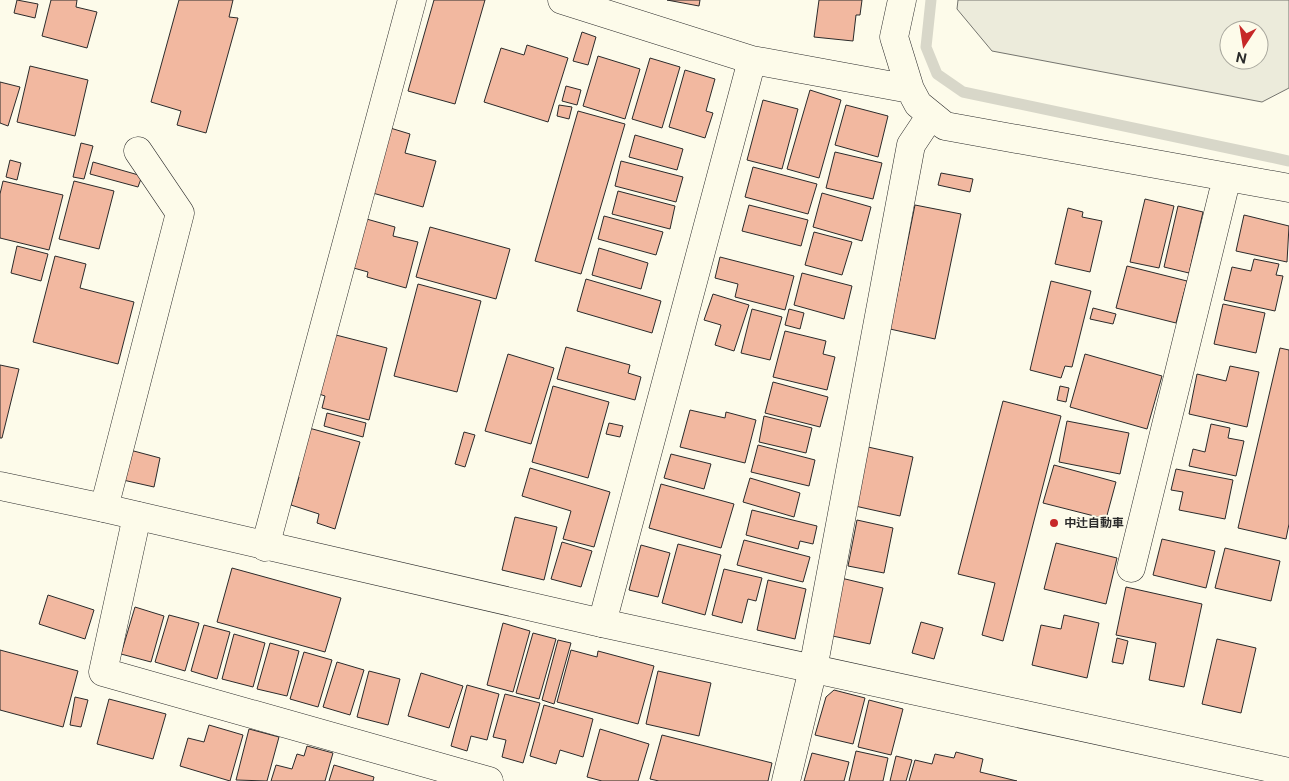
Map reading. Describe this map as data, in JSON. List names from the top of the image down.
{
  "places": ["中辻自動車"],
  "north": "bottom"
}
